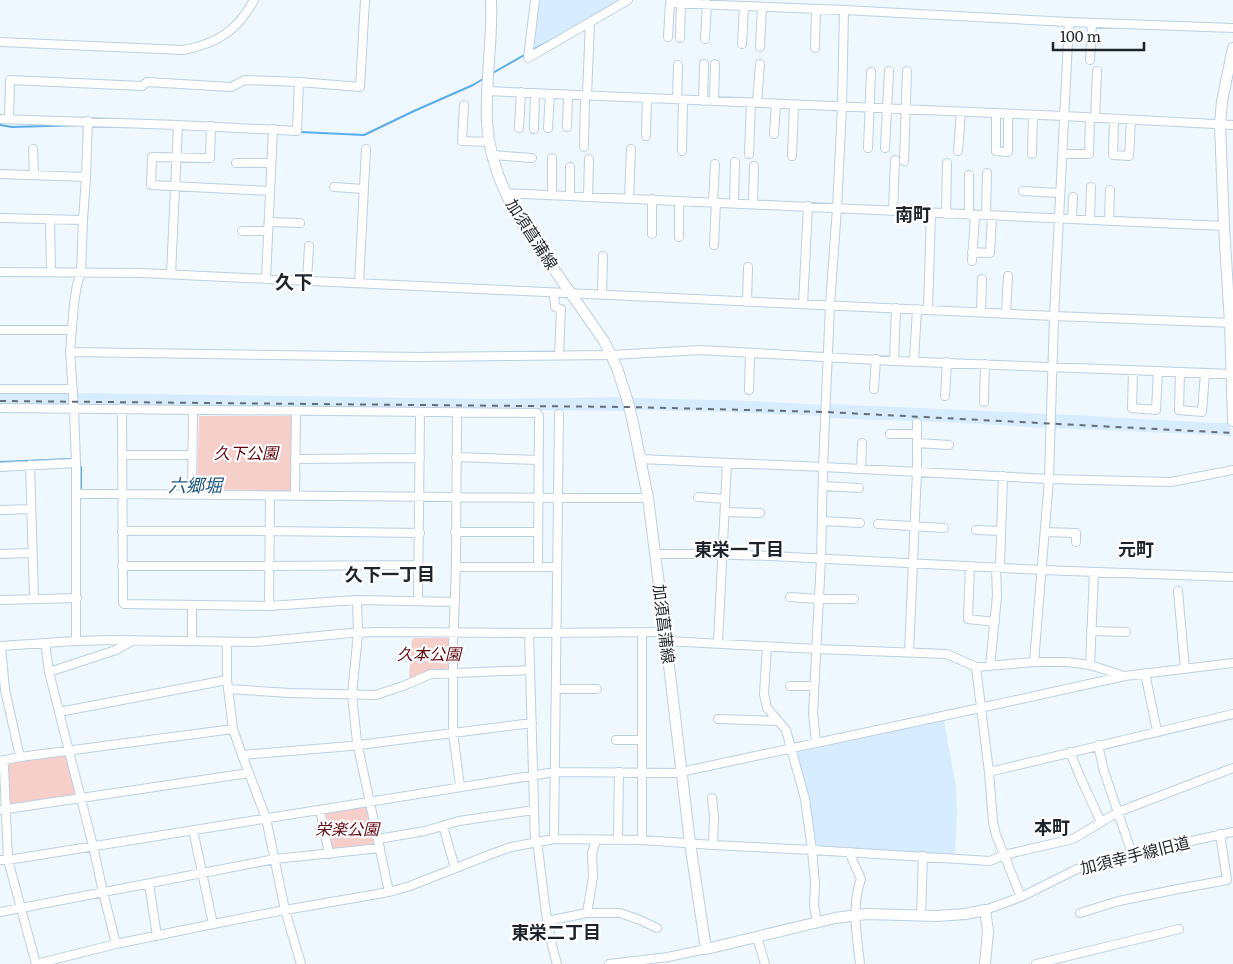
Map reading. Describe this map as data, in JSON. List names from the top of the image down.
{
  "streets": {
    "main road": ["加須菖蒲線"],
    "street": ["加須幸手線旧道"]
  },
  "districts": [
    "南町",
    "久下",
    "東栄一丁目",
    "元町",
    "久下一丁目",
    "本町",
    "東栄二丁目"
  ],
  "water": ["六郷堀"],
  "parks": ["久下公園", "久本公園", "栄楽公園"],
  "scale_bar": "100 m"
}
